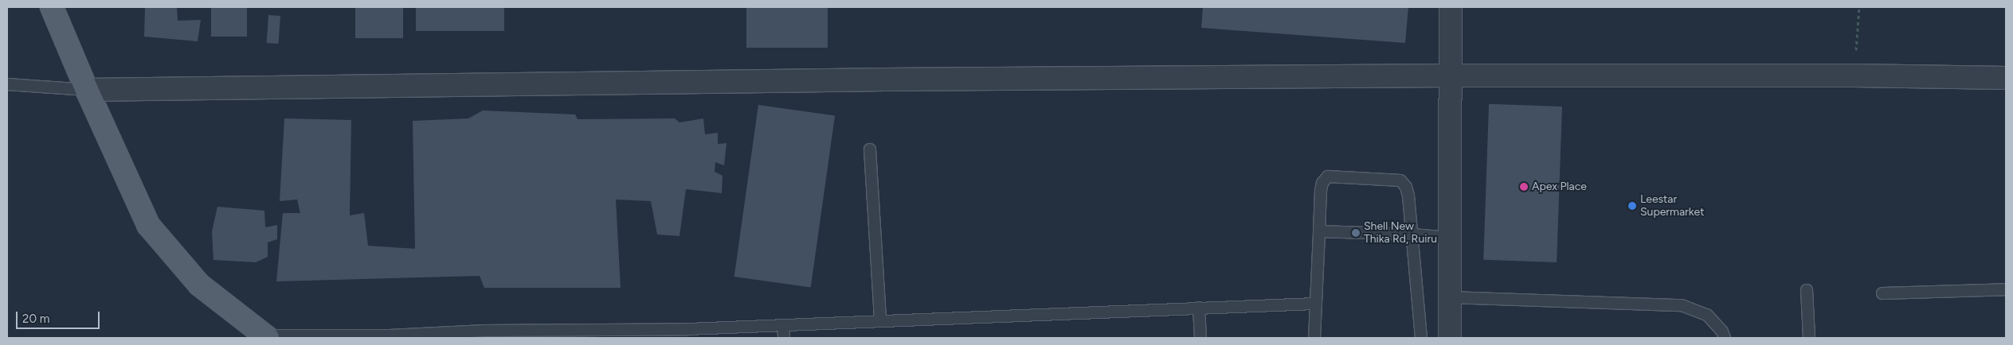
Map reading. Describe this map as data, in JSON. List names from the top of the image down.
{
  "places": ["Apex Place", "Leestar Supermarket", "Shell New Thika Rd, Ruiru"],
  "scale_bar": "20 m"
}
